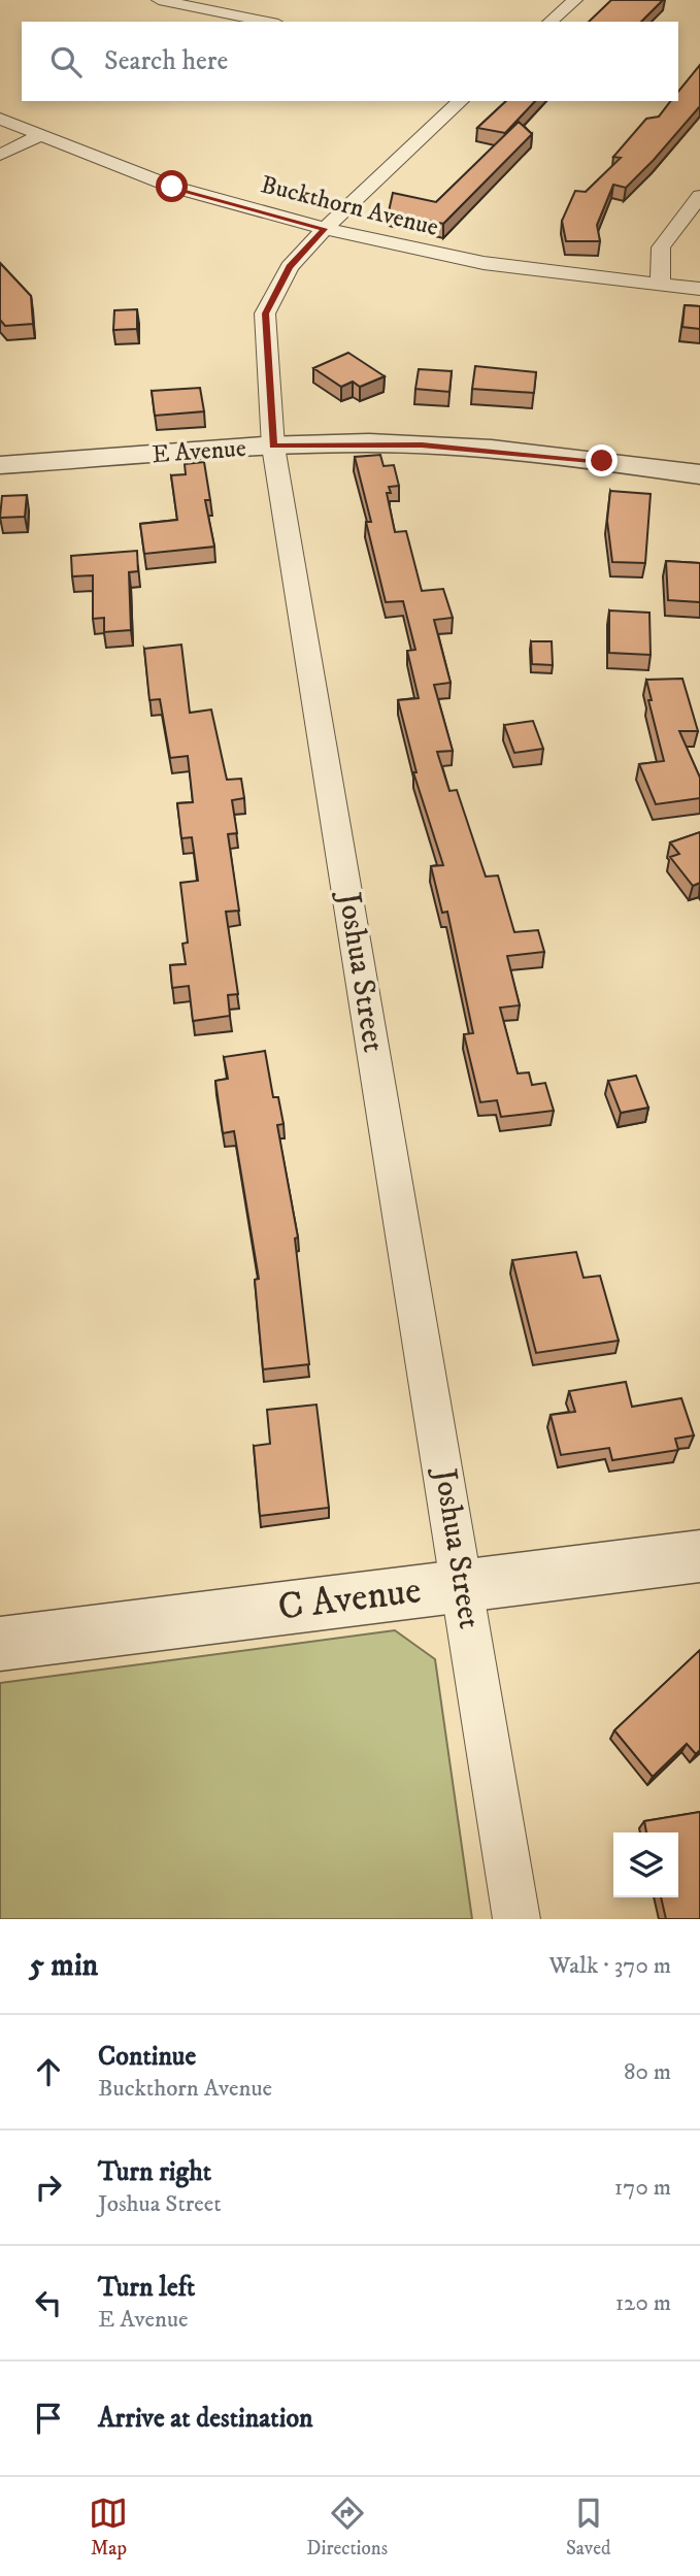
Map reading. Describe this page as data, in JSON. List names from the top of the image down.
{
  "streets": {
    "street": [
      "Buckthorn Avenue",
      "E Avenue",
      "Joshua Street",
      "C Avenue"
    ]
  },
  "crossings": [
    ["Buckthorn Avenue", "Joshua Street"],
    ["E Avenue", "Joshua Street"],
    ["Joshua Street", "C Avenue"]
  ],
  "page": {
    "search": "Search here",
    "heading": ["5 min", "Walk · 370 m"],
    "list": [
      ["Continue", "Buckthorn Avenue", "80 m"],
      ["Turn right", "Joshua Street", "170 m"],
      ["Turn left", "E Avenue", "120 m"],
      "Arrive at destination"
    ],
    "nav": ["Map", "Directions", "Saved"]
  }
}
